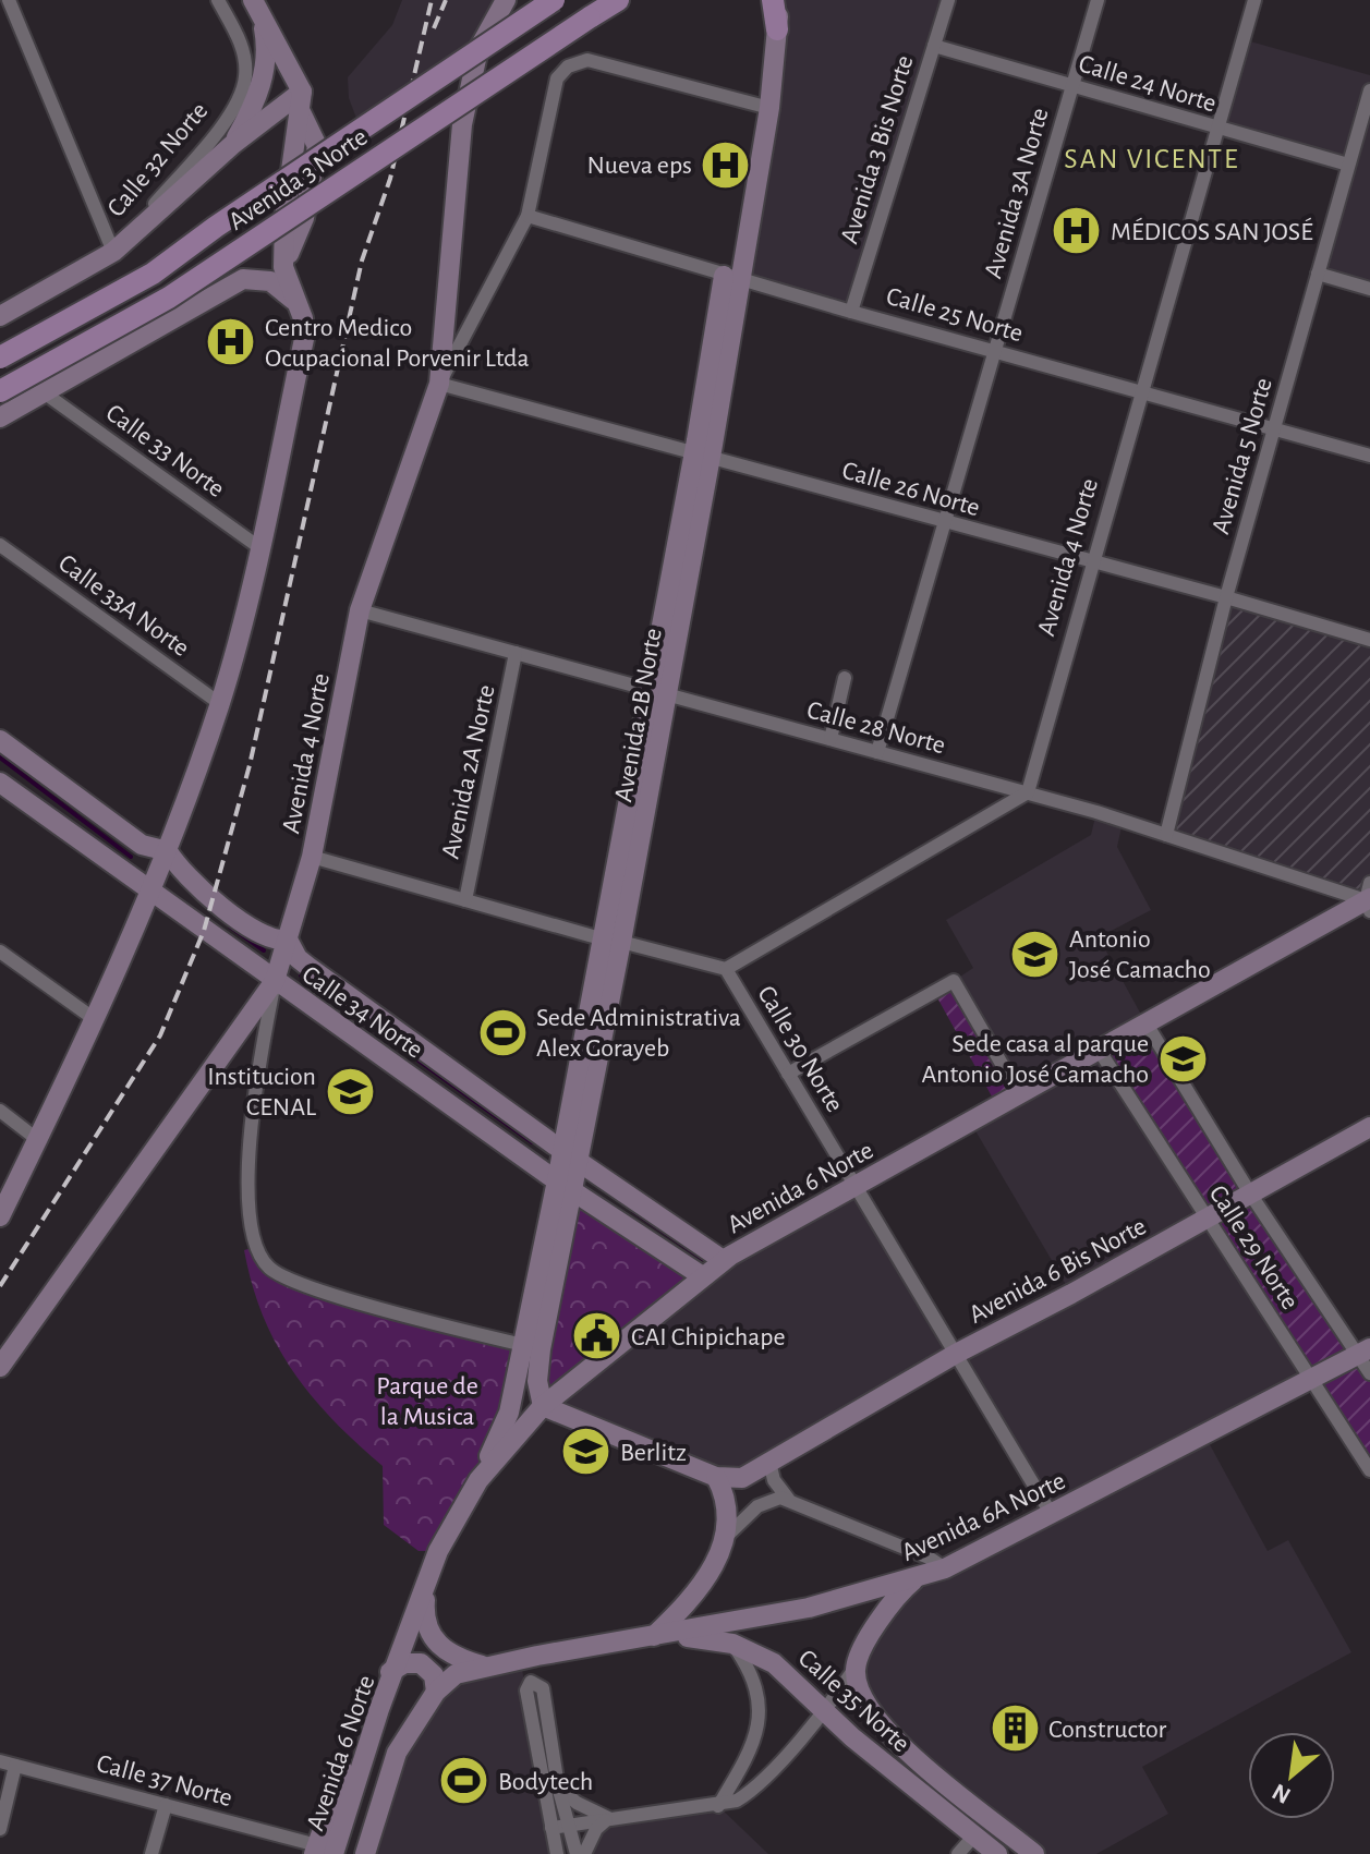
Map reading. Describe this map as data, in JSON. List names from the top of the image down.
{
  "streets": {
    "main road": ["Avenida 3 Norte"],
    "street": [
      "Calle 24 Norte",
      "Avenida 3 Bis Norte",
      "Calle 32 Norte",
      "Avenida 3A Norte",
      "Calle 25 Norte",
      "Calle 33 Norte",
      "Avenida 5 Norte",
      "Calle 26 Norte",
      "Avenida 4 Norte",
      "Calle 33A Norte",
      "Avenida 2B Norte",
      "Calle 28 Norte",
      "Avenida 2A Norte",
      "Calle 34 Norte",
      "Calle 30 Norte",
      "Avenida 6 Norte",
      "Calle 29 Norte",
      "Avenida 6 Bis Norte",
      "Avenida 6A Norte",
      "Calle 35 Norte",
      "Calle 37 Norte"
    ]
  },
  "crossings": [
    ["Calle 24 Norte", "Avenida 3 Bis Norte"],
    ["Calle 24 Norte", "Avenida 3A Norte"],
    ["Calle 24 Norte", "Avenida 5 Norte"],
    ["Calle 24 Norte", "Avenida 4 Norte"],
    ["Avenida 3 Bis Norte", "Calle 25 Norte"],
    ["Avenida 3A Norte", "Calle 25 Norte"],
    ["Avenida 3A Norte", "Calle 26 Norte"],
    ["Avenida 3A Norte", "Calle 28 Norte"],
    ["Calle 25 Norte", "Avenida 5 Norte"],
    ["Calle 25 Norte", "Avenida 4 Norte"],
    ["Calle 25 Norte", "Avenida 2B Norte"],
    ["Avenida 5 Norte", "Calle 26 Norte"],
    ["Avenida 5 Norte", "Calle 28 Norte"],
    ["Calle 26 Norte", "Avenida 4 Norte"],
    ["Calle 26 Norte", "Avenida 2B Norte"],
    ["Avenida 4 Norte", "Calle 28 Norte"],
    ["Avenida 4 Norte", "Calle 34 Norte"],
    ["Avenida 2B Norte", "Calle 28 Norte"],
    ["Avenida 2B Norte", "Calle 34 Norte"],
    ["Avenida 2B Norte", "Calle 30 Norte"],
    ["Avenida 2B Norte", "Avenida 6 Norte"],
    ["Avenida 2B Norte", "Avenida 6 Bis Norte"],
    ["Avenida 2B Norte", "Avenida 6A Norte"],
    ["Avenida 2B Norte", "Calle 35 Norte"],
    ["Calle 28 Norte", "Avenida 2A Norte"],
    ["Calle 28 Norte", "Avenida 6 Norte"],
    ["Calle 34 Norte", "Avenida 6 Norte"],
    ["Calle 30 Norte", "Avenida 6 Norte"],
    ["Calle 30 Norte", "Avenida 6 Bis Norte"],
    ["Calle 30 Norte", "Avenida 6A Norte"],
    ["Avenida 6 Norte", "Calle 29 Norte"],
    ["Avenida 6 Norte", "Avenida 6 Bis Norte"],
    ["Avenida 6 Norte", "Avenida 6A Norte"],
    ["Avenida 6 Norte", "Calle 35 Norte"],
    ["Avenida 6 Norte", "Calle 37 Norte"],
    ["Calle 29 Norte", "Avenida 6 Bis Norte"],
    ["Calle 29 Norte", "Avenida 6A Norte"],
    ["Avenida 6 Bis Norte", "Avenida 6A Norte"],
    ["Avenida 6 Bis Norte", "Calle 35 Norte"],
    ["Avenida 6A Norte", "Calle 35 Norte"]
  ],
  "districts": ["SAN VICENTE"],
  "parks": ["Parque de la Musica"],
  "places": {
    "hospital": ["Nueva eps", "MÉDICOS SAN JOSÉ", "Centro Medico Ocupacional Porvenir Ltda"],
    "school or university": [
      "Antonio José Camacho",
      "Sede casa al parque Antonio José Camacho",
      "Institucion CENAL",
      "Berlitz"
    ],
    "sports": ["Sede Administrativa Alex Gorayeb", "Bodytech"],
    "public building": ["CAI Chipichape"],
    "building": ["Constructor"]
  },
  "north": "bottom left"
}
